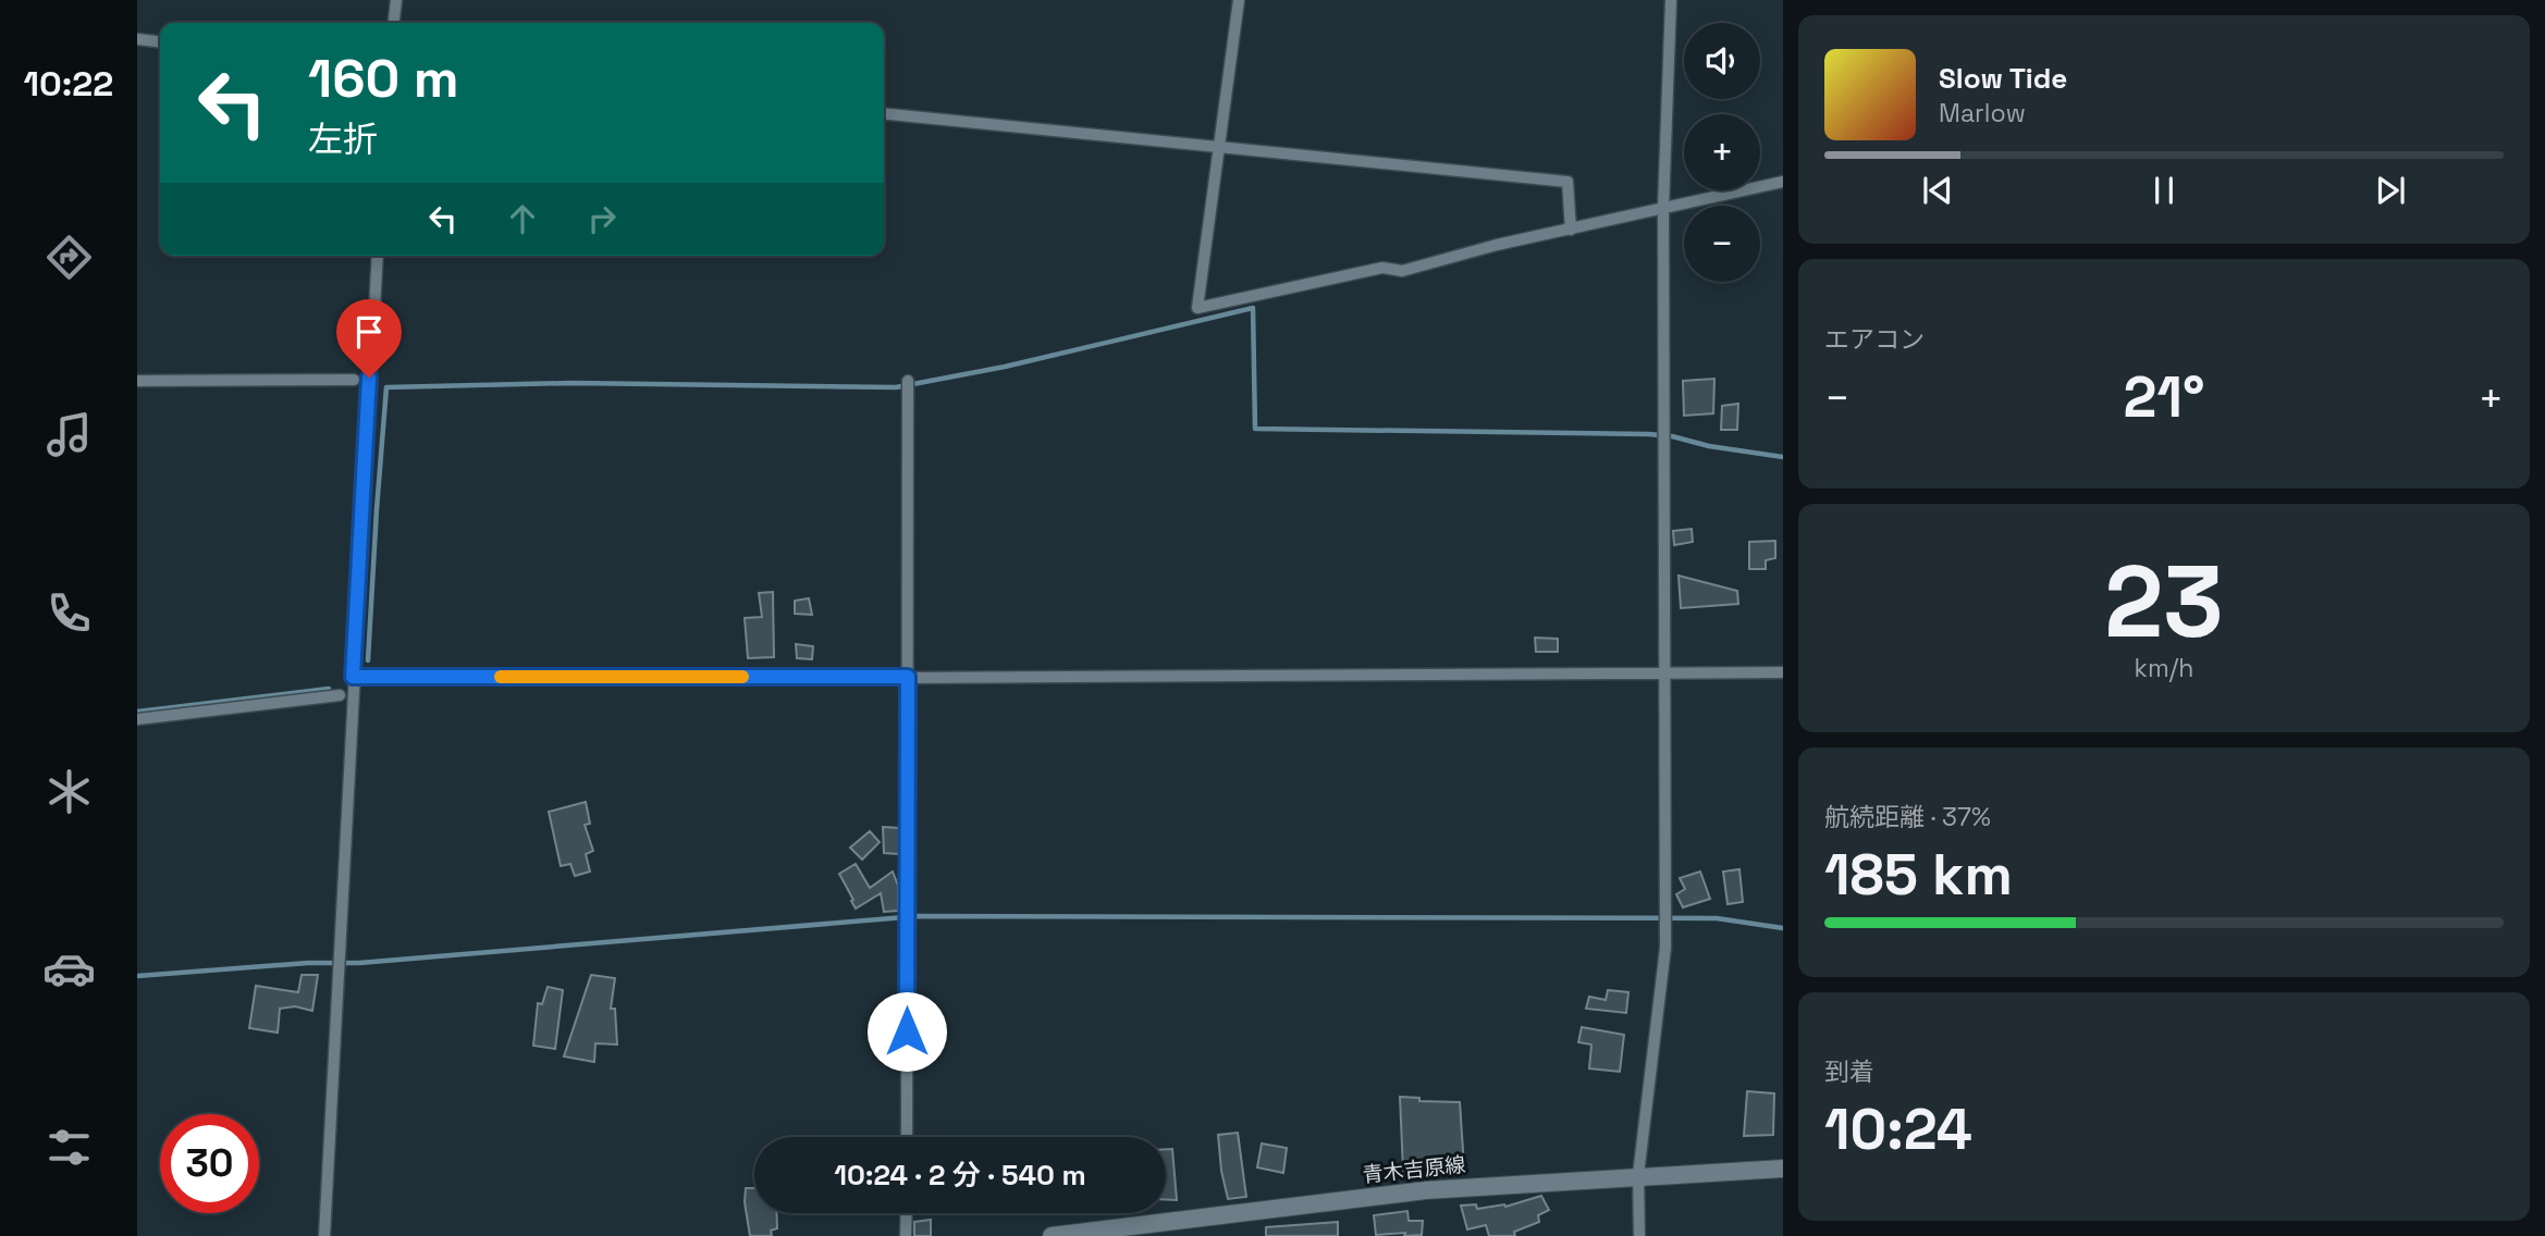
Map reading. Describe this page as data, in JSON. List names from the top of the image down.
{
  "streets": {
    "main road": ["青木吉原線"]
  },
  "page": {
    "tabs": "10:22",
    "map_buttons": ["+", "−"],
    "turn": ["160 m", "左折"],
    "song": ["Slow Tide", "Marlow"],
    "tile": [
      "エアコン",
      ["23", "km/h"],
      ["航続距離 · 37%", "185 km"],
      ["到着", "10:24"]
    ],
    "heat": ["−", "21°", "+"],
    "limit": "30",
    "trip": "10:24 · 2 分 · 540 m"
  }
}
